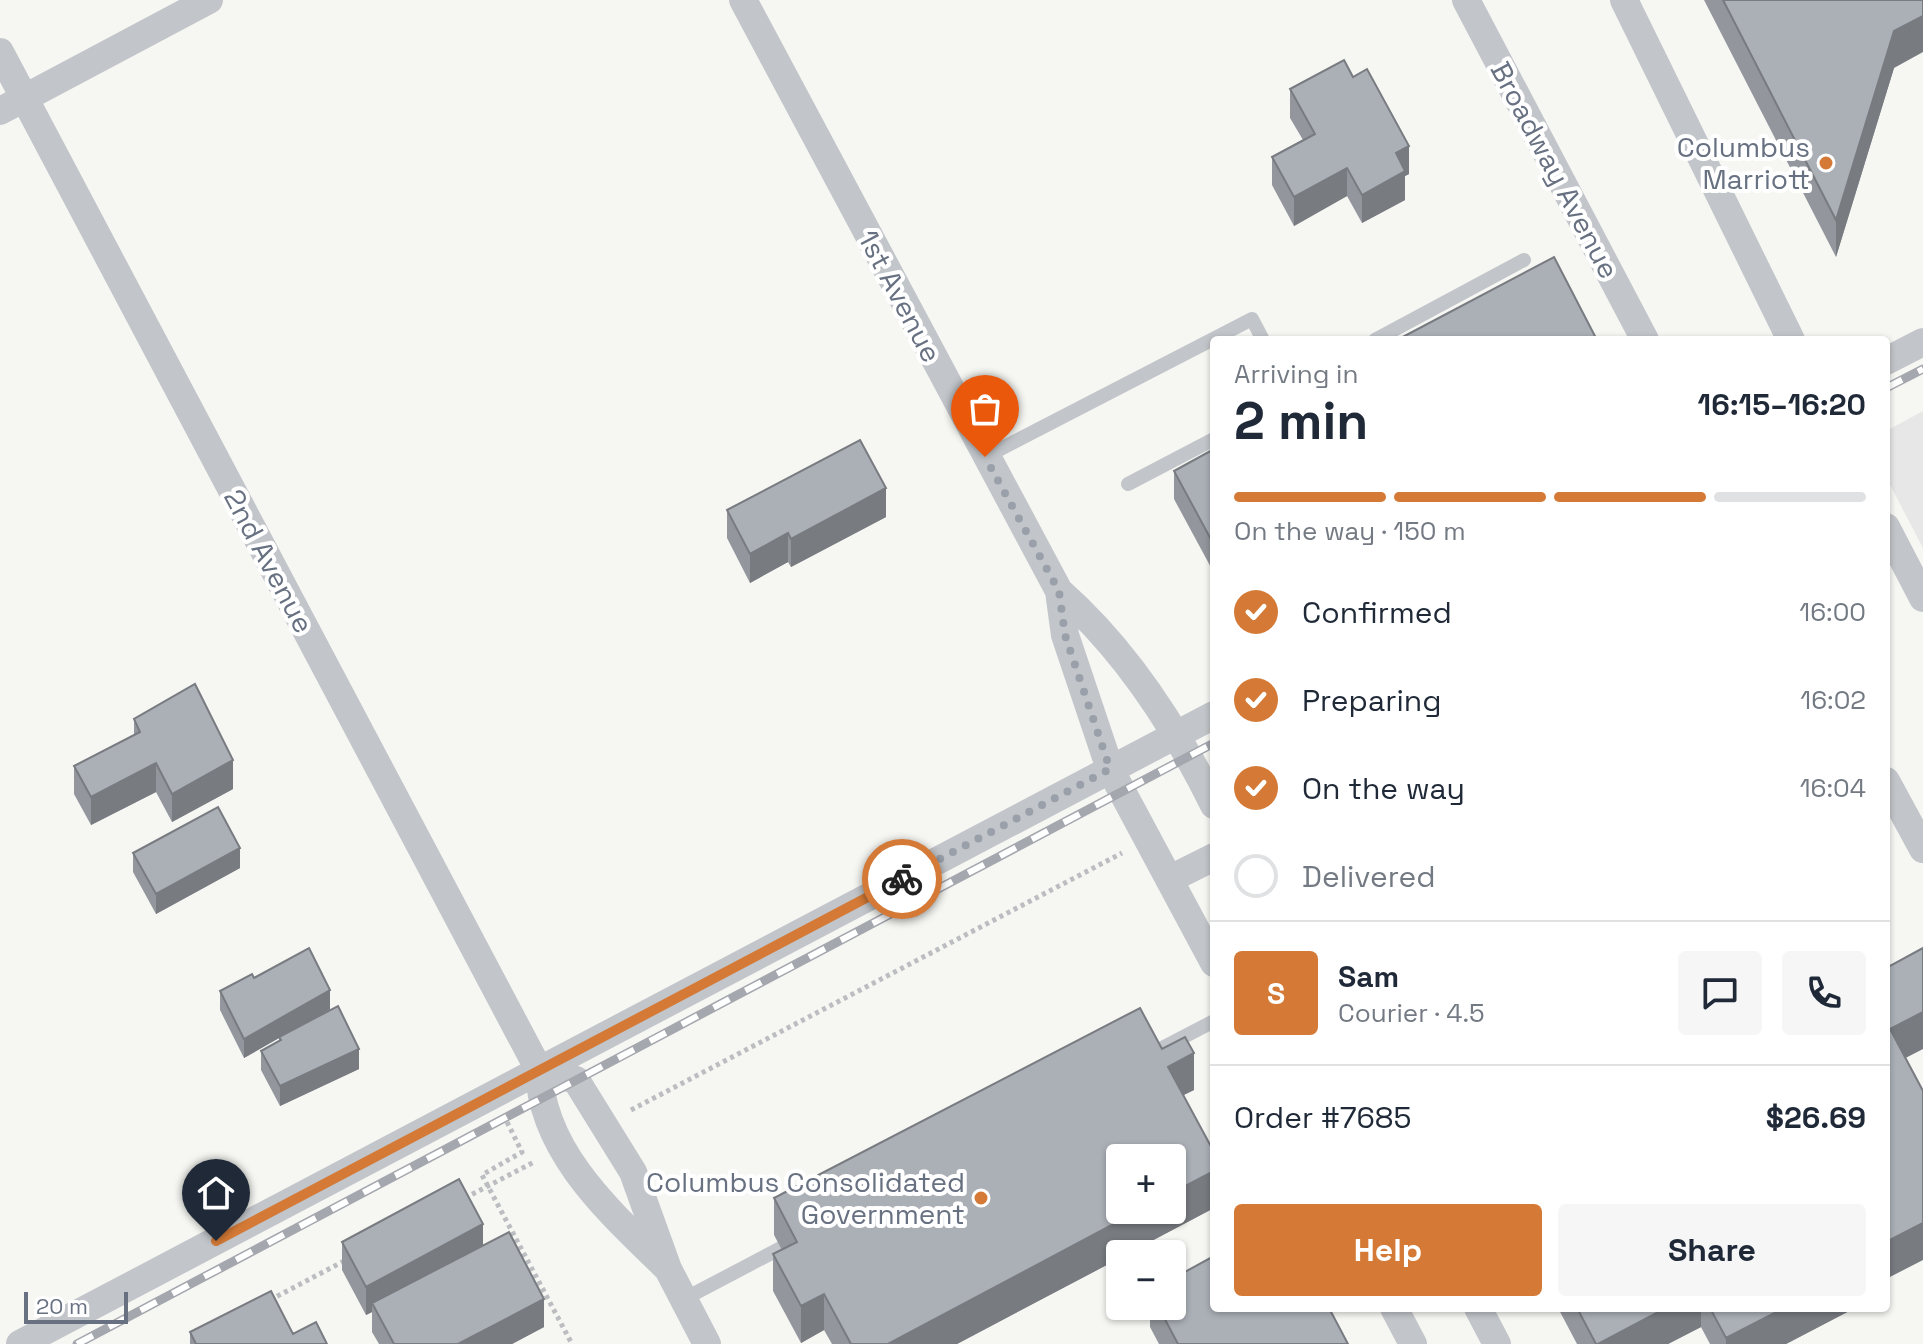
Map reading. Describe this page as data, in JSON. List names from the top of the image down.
{
  "streets": {
    "street": ["Broadway Avenue", "1st Avenue", "2nd Avenue"]
  },
  "places": ["Columbus Marriott", "Columbus Consolidated Government"],
  "scale_bar": "20 m",
  "page": {
    "heading": ["2 min", "Arriving in", "16:15–16:20"],
    "panel": [
      "Sam",
      "Courier · 4.5",
      "Order #7685",
      "$26.69"
    ],
    "bar": "On the way · 150 m",
    "list": [
      ["Confirmed", "16:00"],
      ["Preparing", "16:02"],
      ["On the way", "16:04"],
      "Delivered"
    ],
    "round": "S",
    "map_buttons": ["+", "−"],
    "buttons": ["Help", "Share"],
    "scale": "20 m"
  }
}
